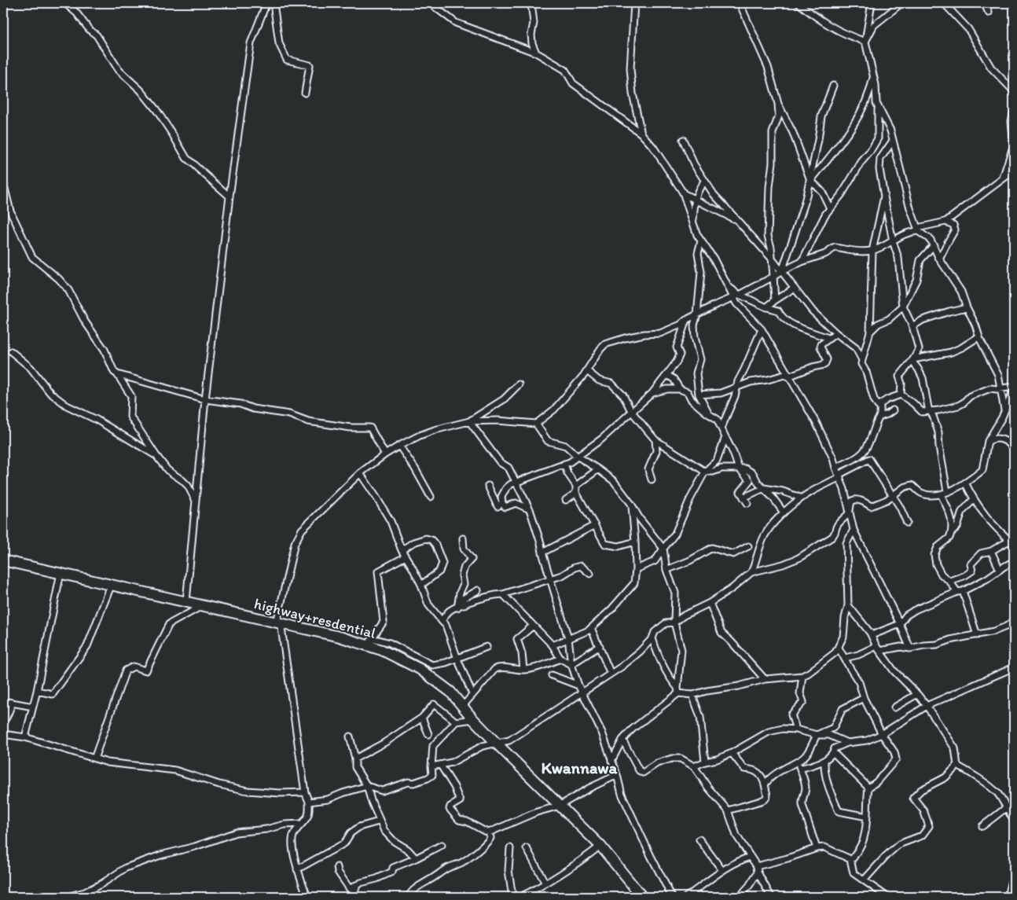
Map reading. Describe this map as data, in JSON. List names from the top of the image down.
{
  "streets": {
    "highway": ["highway+resdential"]
  },
  "districts": ["Kwannawa"]
}
